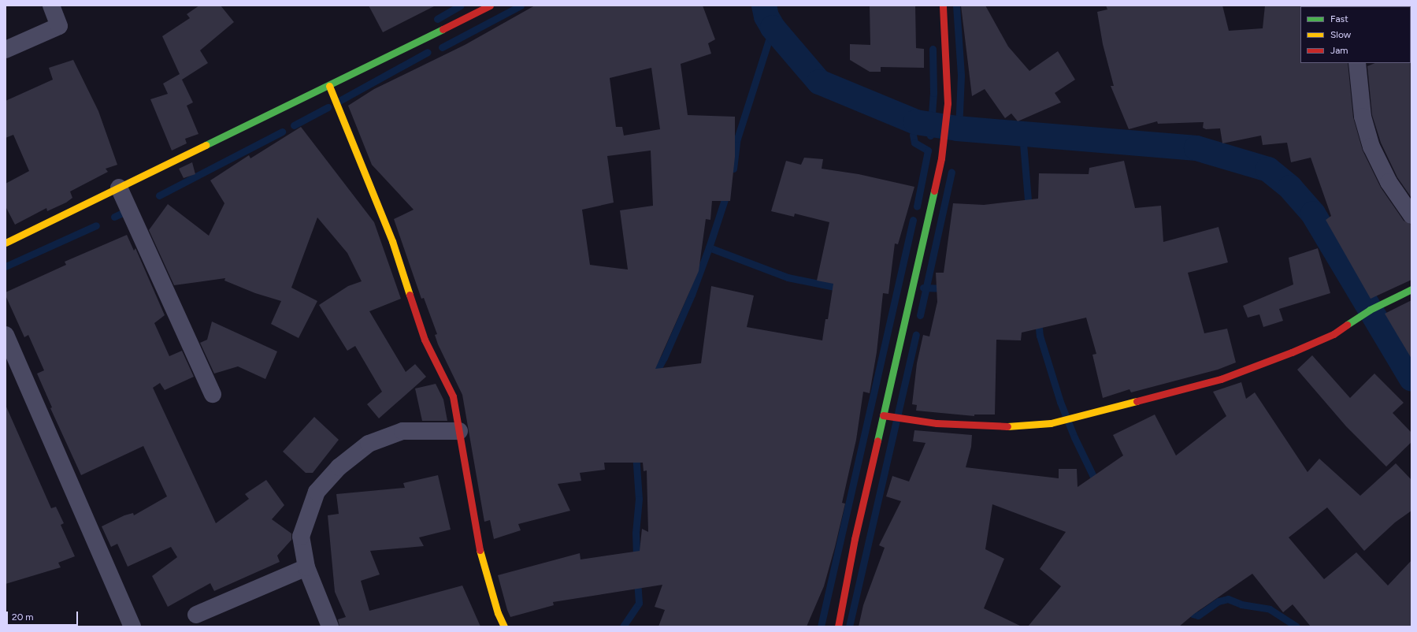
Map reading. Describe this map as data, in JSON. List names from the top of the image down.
{
  "legend": ["Fast", "Slow", "Jam"],
  "scale_bar": "20 m"
}
